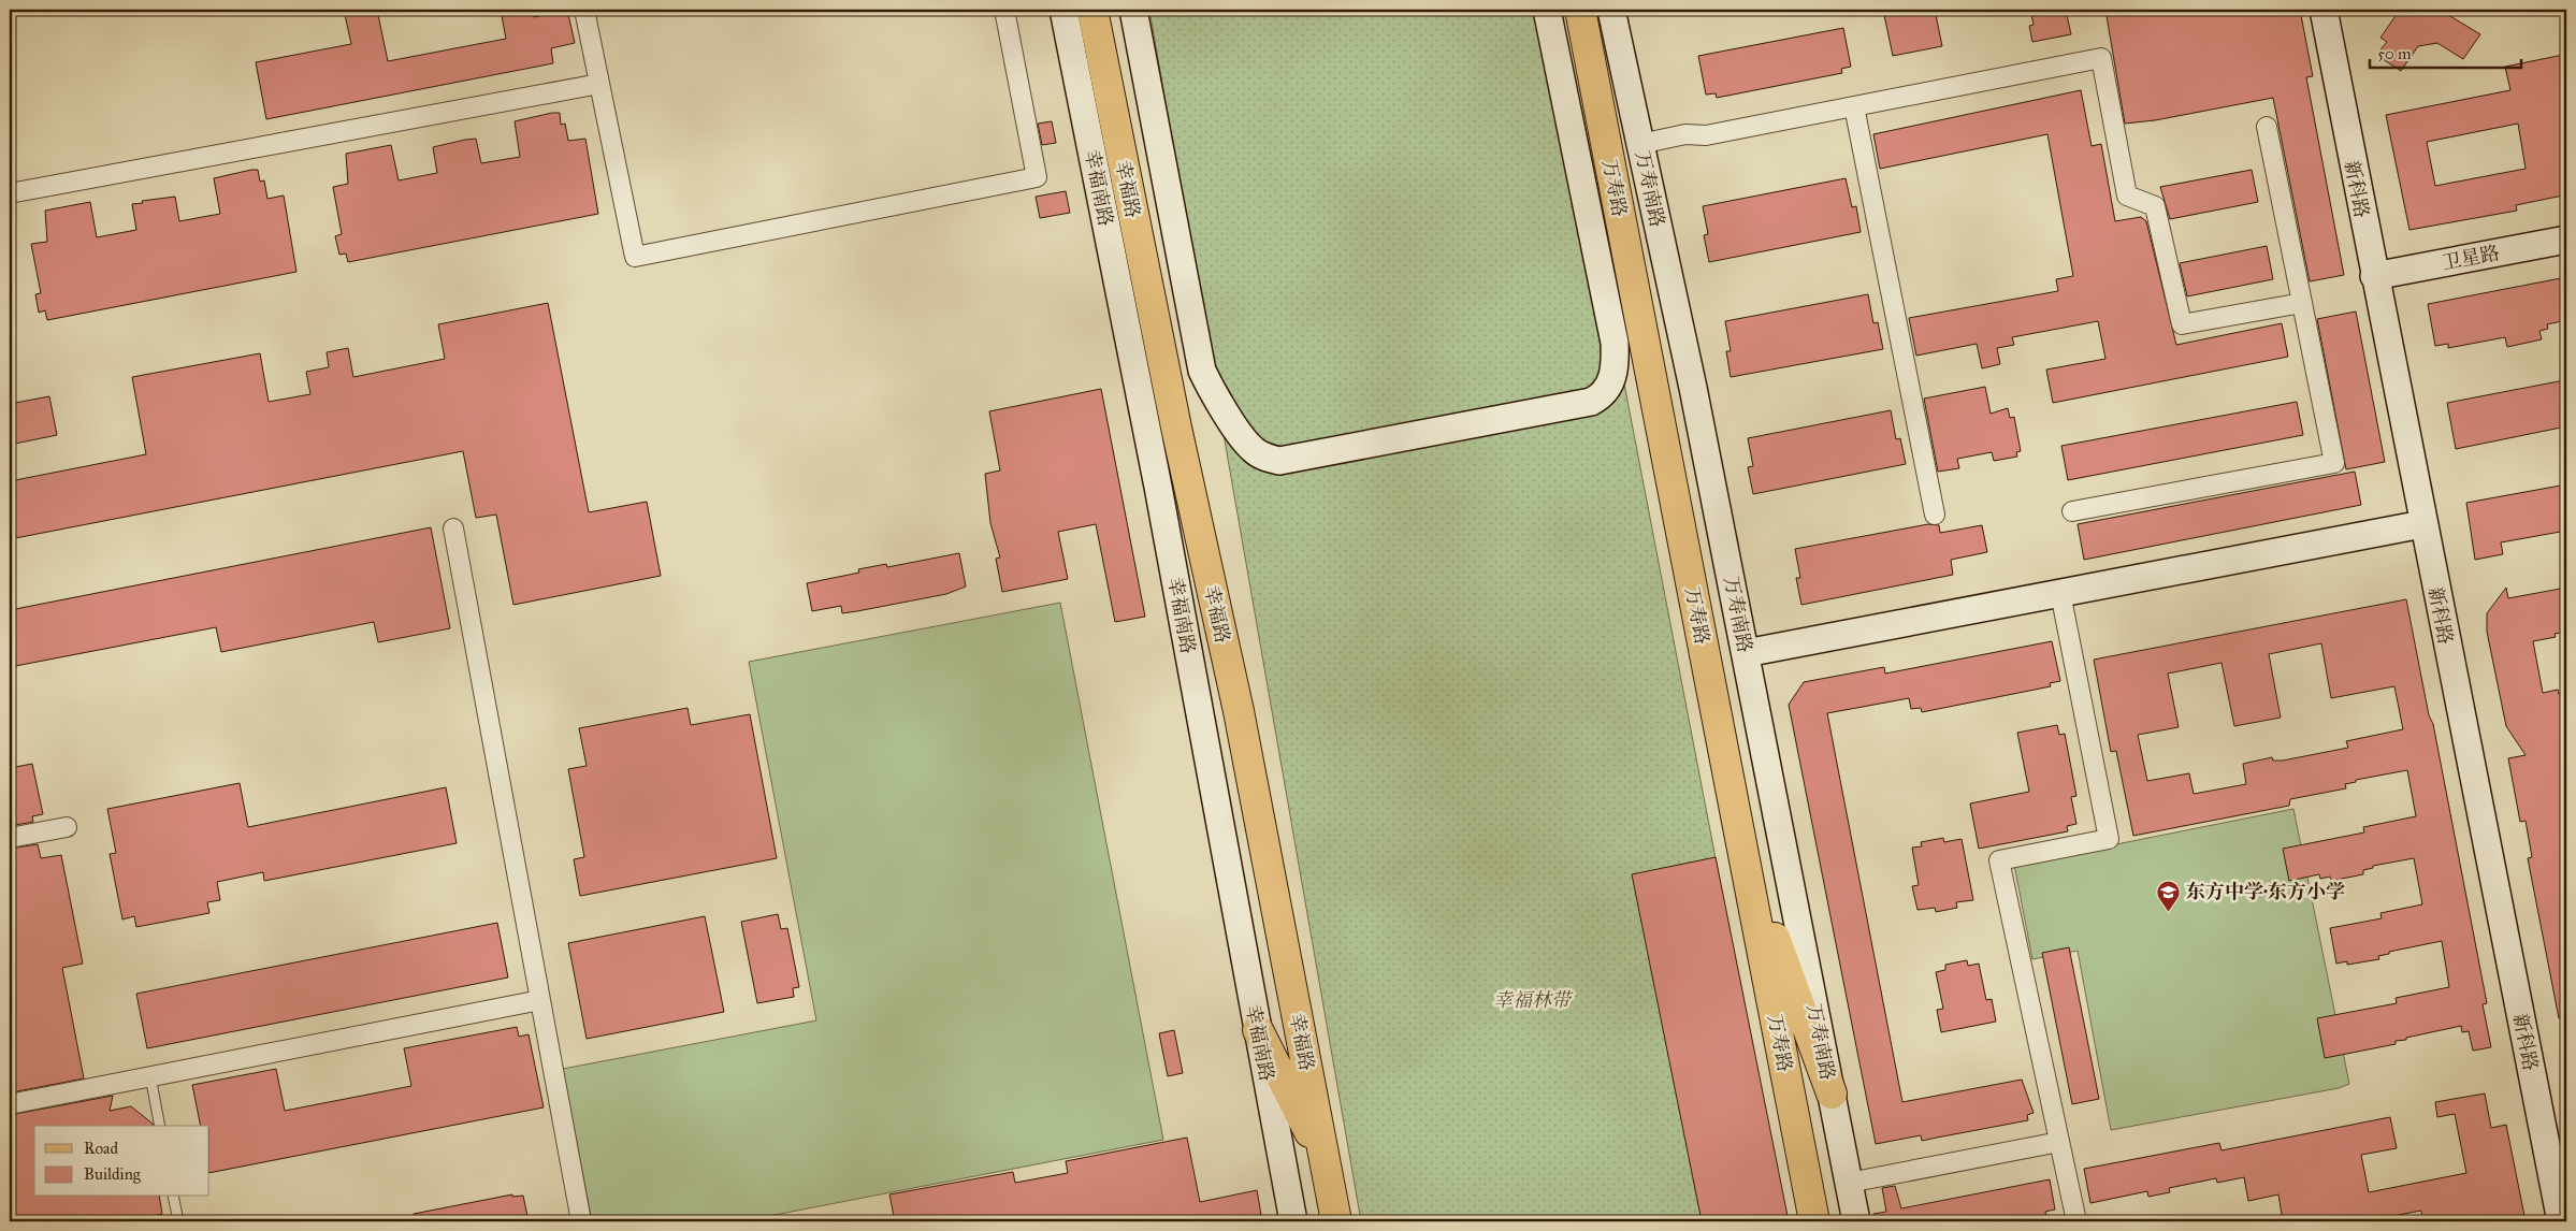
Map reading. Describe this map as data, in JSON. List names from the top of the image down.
{
  "streets": {
    "main road": [
      "幸福南路",
      "万寿路",
      "幸福路",
      "万寿南路",
      "新科路",
      "卫星路"
    ]
  },
  "crossings": [
    ["新科路", "卫星路"]
  ],
  "parks": ["幸福林带"],
  "places": {
    "school or university": ["东方中学·东方小学"]
  },
  "legend": ["Road", "Building"],
  "scale_bar": "50 m"
}
